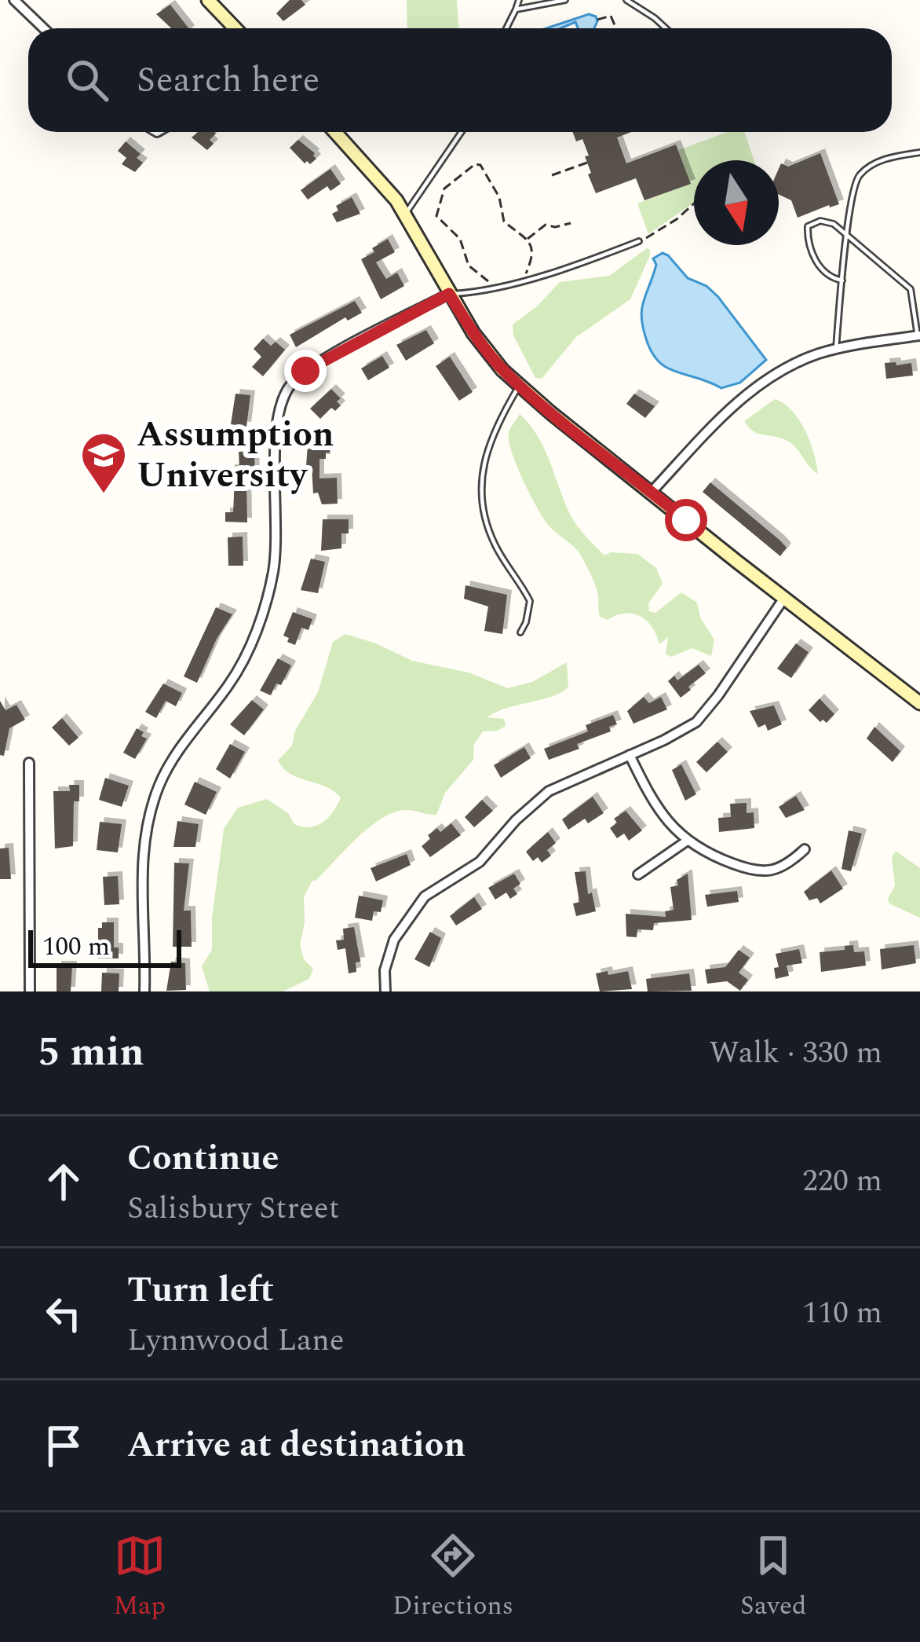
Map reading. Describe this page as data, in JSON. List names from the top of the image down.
{
  "places": {
    "school or university": ["Assumption University"]
  },
  "scale_bar": "100 m",
  "north": "bottom",
  "page": {
    "search": "Search here",
    "scale": "100 m",
    "heading": ["5 min", "Walk · 330 m"],
    "list": [
      ["Continue", "Salisbury Street", "220 m"],
      ["Turn left", "Lynnwood Lane", "110 m"],
      "Arrive at destination"
    ],
    "nav": ["Map", "Directions", "Saved"]
  }
}
